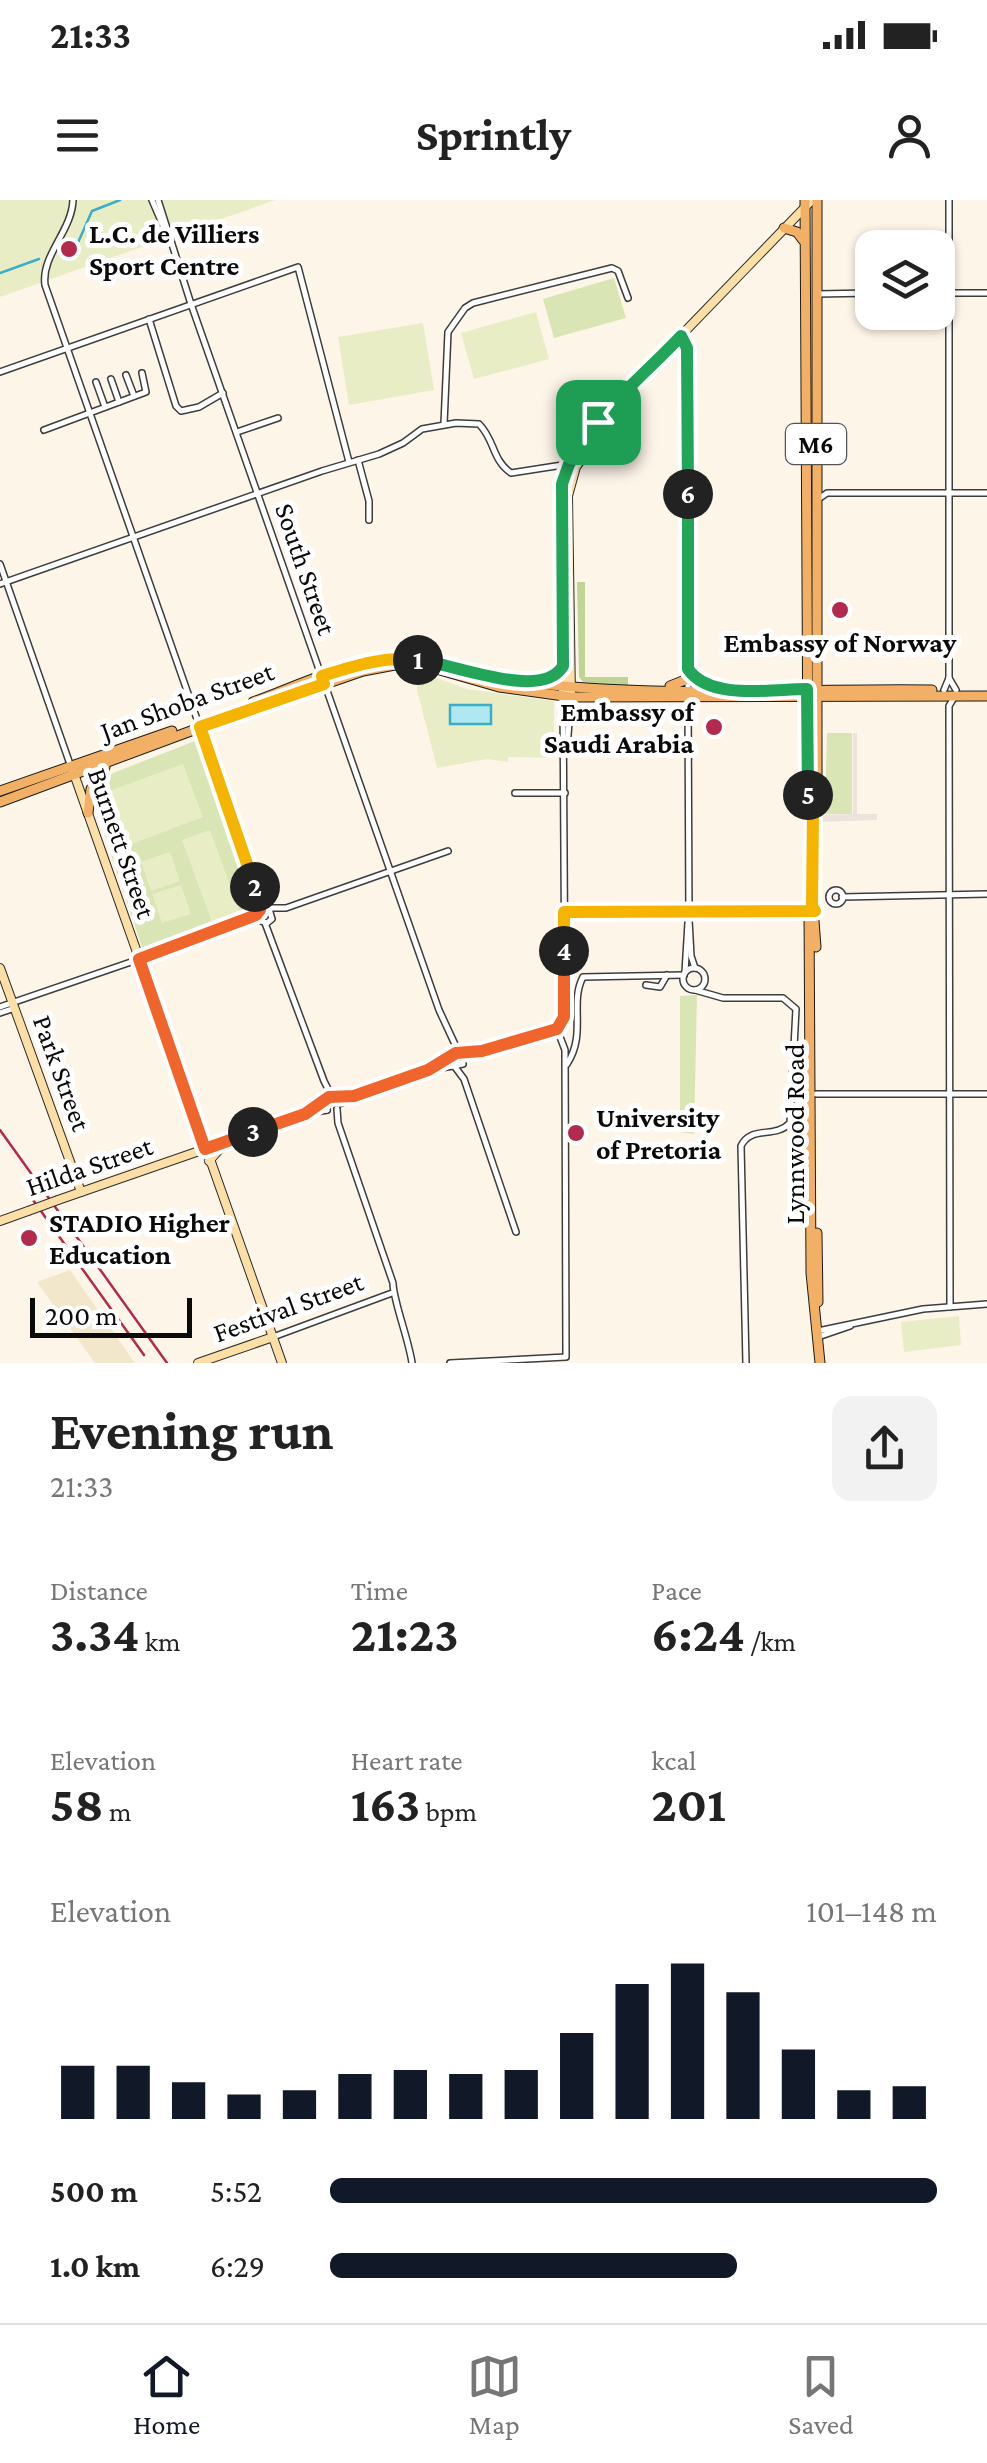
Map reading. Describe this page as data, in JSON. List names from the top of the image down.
{
  "streets": {
    "main road": ["M6", "Jan Shoba Street", "Lynnwood Road"],
    "street": [
      "South Street",
      "Burnett Street",
      "Park Street",
      "Hilda Street",
      "Festival Street"
    ]
  },
  "crossings": [
    ["South Street", "Jan Shoba Street"],
    ["South Street", "Hilda Street"],
    ["Jan Shoba Street", "Burnett Street"],
    ["Jan Shoba Street", "Lynnwood Road"],
    ["Burnett Street", "Hilda Street"],
    ["Burnett Street", "Festival Street"],
    ["Park Street", "Hilda Street"]
  ],
  "places": [
    "L.C. de Villiers Sport Centre",
    "Embassy of Norway",
    "Embassy of Saudi Arabia",
    "University of Pretoria",
    "STADIO Higher Education"
  ],
  "scale_bar": "200 m",
  "page": {
    "status": "21:33",
    "header": "Sprintly",
    "pins": [
      "6",
      "1",
      "5",
      "2",
      "4",
      "3"
    ],
    "scale": "200 m",
    "heading": ["Evening run", "21:33"],
    "stats": [
      ["Distance", "3.34 km"],
      ["Time", "21:23"],
      ["Pace", "6:24 /km"],
      ["Elevation", "58 m"],
      ["Heart rate", "163 bpm"],
      ["kcal", "201"]
    ],
    "chart": ["Elevation", "101–148 m"],
    "list": [
      {
        "name": "500 m",
        "note": "5:52"
      },
      {
        "name": "1.0 km",
        "note": "6:29"
      }
    ],
    "tabs": ["Home", "Map", "Saved"]
  }
}
